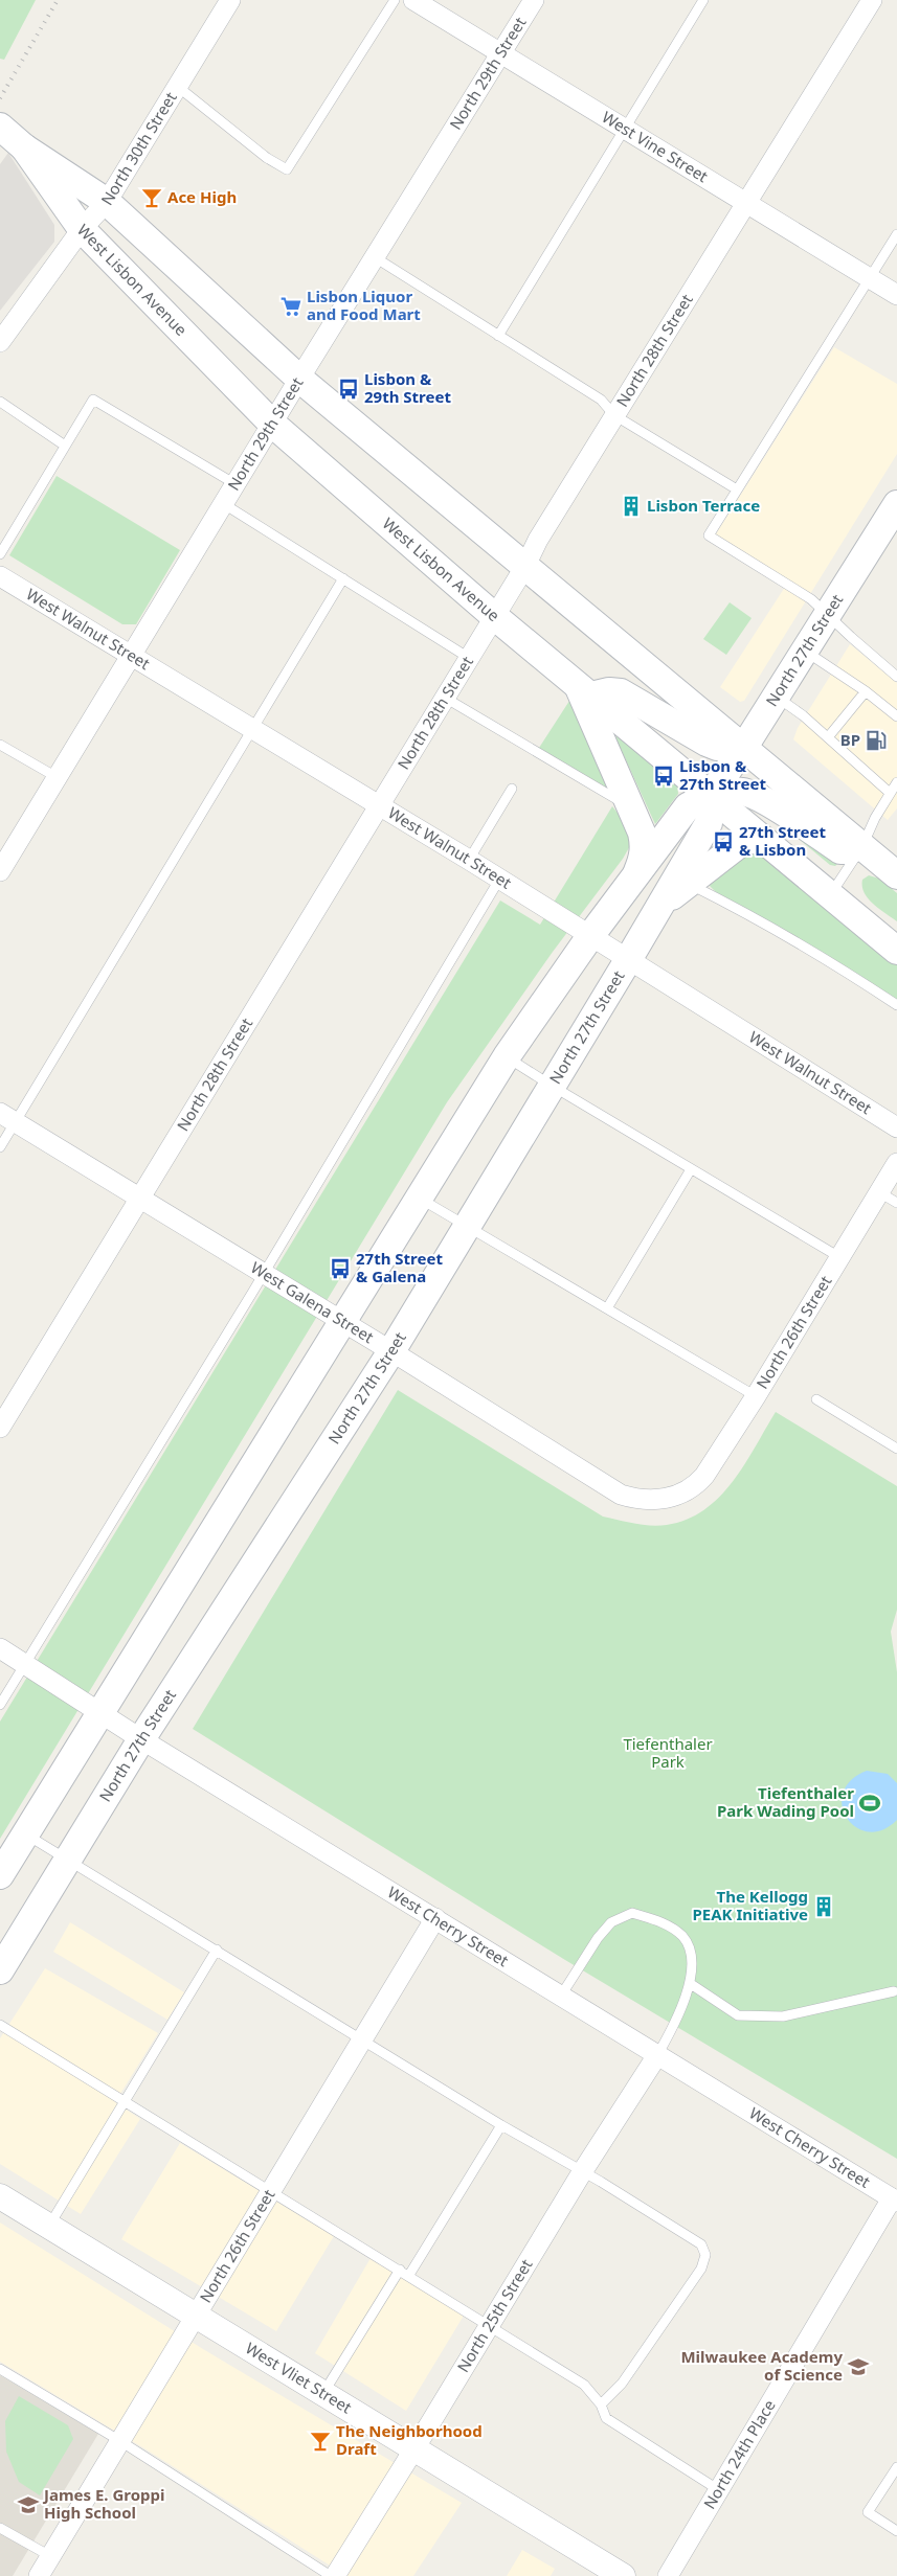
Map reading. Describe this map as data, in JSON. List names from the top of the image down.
{
  "streets": {
    "main road": ["West Lisbon Avenue", "North 27th Street"],
    "street": [
      "North 29th Street",
      "West Vine Street",
      "North 30th Street",
      "North 28th Street",
      "West Walnut Street",
      "West Galena Street",
      "North 26th Street",
      "West Cherry Street",
      "North 25th Street",
      "West Vliet Street",
      "North 24th Place"
    ]
  },
  "crossings": [
    ["North 29th Street", "West Vine Street"],
    ["North 29th Street", "West Lisbon Avenue"],
    ["North 29th Street", "West Walnut Street"],
    ["West Vine Street", "North 28th Street"],
    ["North 30th Street", "West Lisbon Avenue"],
    ["West Lisbon Avenue", "North 28th Street"],
    ["West Lisbon Avenue", "North 27th Street"],
    ["North 28th Street", "West Walnut Street"],
    ["North 28th Street", "West Galena Street"],
    ["West Walnut Street", "North 27th Street"],
    ["North 27th Street", "West Galena Street"],
    ["North 27th Street", "West Cherry Street"],
    ["West Galena Street", "North 26th Street"],
    ["North 26th Street", "West Cherry Street"],
    ["North 26th Street", "West Vliet Street"],
    ["West Cherry Street", "North 25th Street"],
    ["West Cherry Street", "North 24th Place"],
    ["North 25th Street", "West Vliet Street"]
  ],
  "parks": ["Tiefenthaler Park"],
  "places": {
    "bar": ["Ace High", "The Neighborhood Draft"],
    "supermarket": ["Lisbon Liquor and Food Mart"],
    "bus stop": [
      "Lisbon & 29th Street",
      "Lisbon & 27th Street",
      "27th Street & Lisbon",
      "27th Street & Galena"
    ],
    "building": ["Lisbon Terrace", "The Kellogg PEAK Initiative"],
    "fuel station": ["BP"],
    "sports": ["Tiefenthaler Park Wading Pool"],
    "school or university": ["Milwaukee Academy of Science", "James E. Groppi High School"]
  }
}
